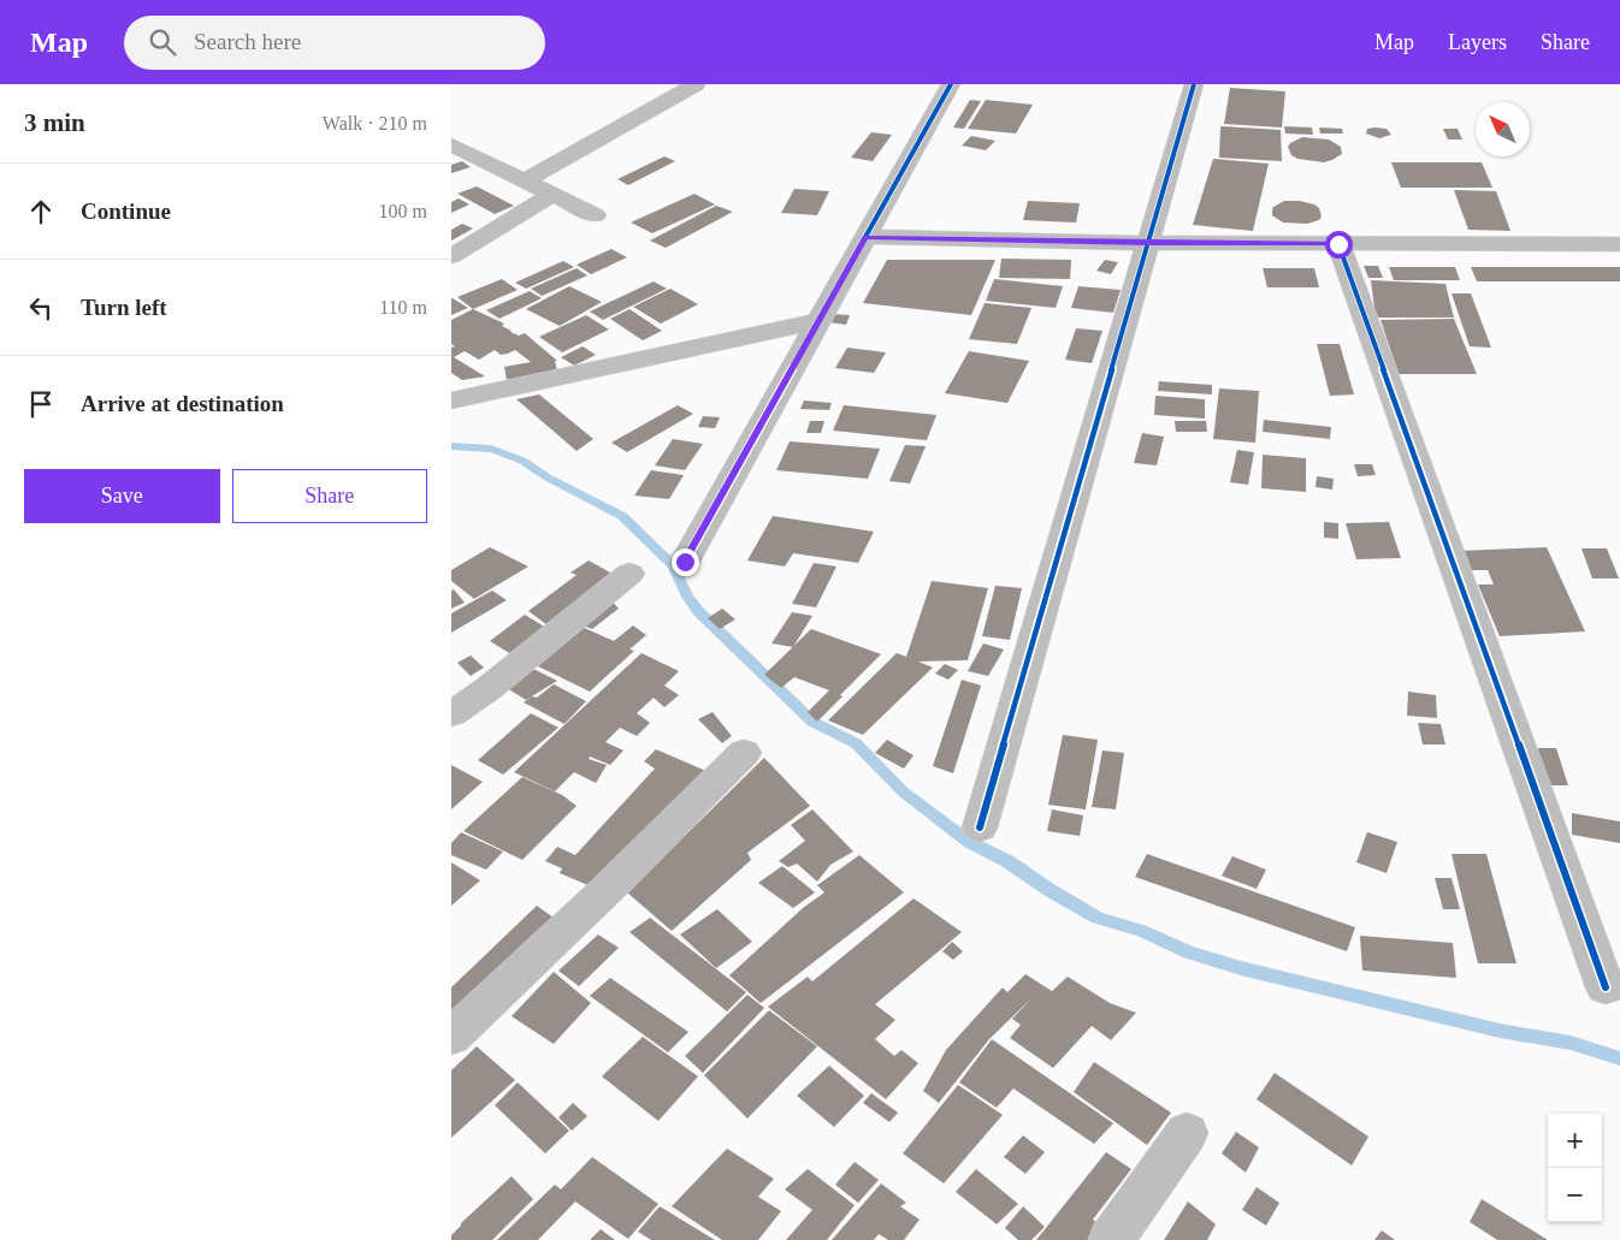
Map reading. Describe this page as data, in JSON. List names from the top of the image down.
{
  "north": "top left",
  "page": {
    "header": "Map",
    "search": "Search here",
    "nav": ["Map", "Layers", "Share"],
    "heading": ["3 min", "Walk · 210 m"],
    "list": [
      ["Continue", "100 m"],
      ["Turn left", "110 m"],
      "Arrive at destination"
    ],
    "buttons": ["Save", "Share"],
    "map_buttons": ["+", "−"]
  }
}
